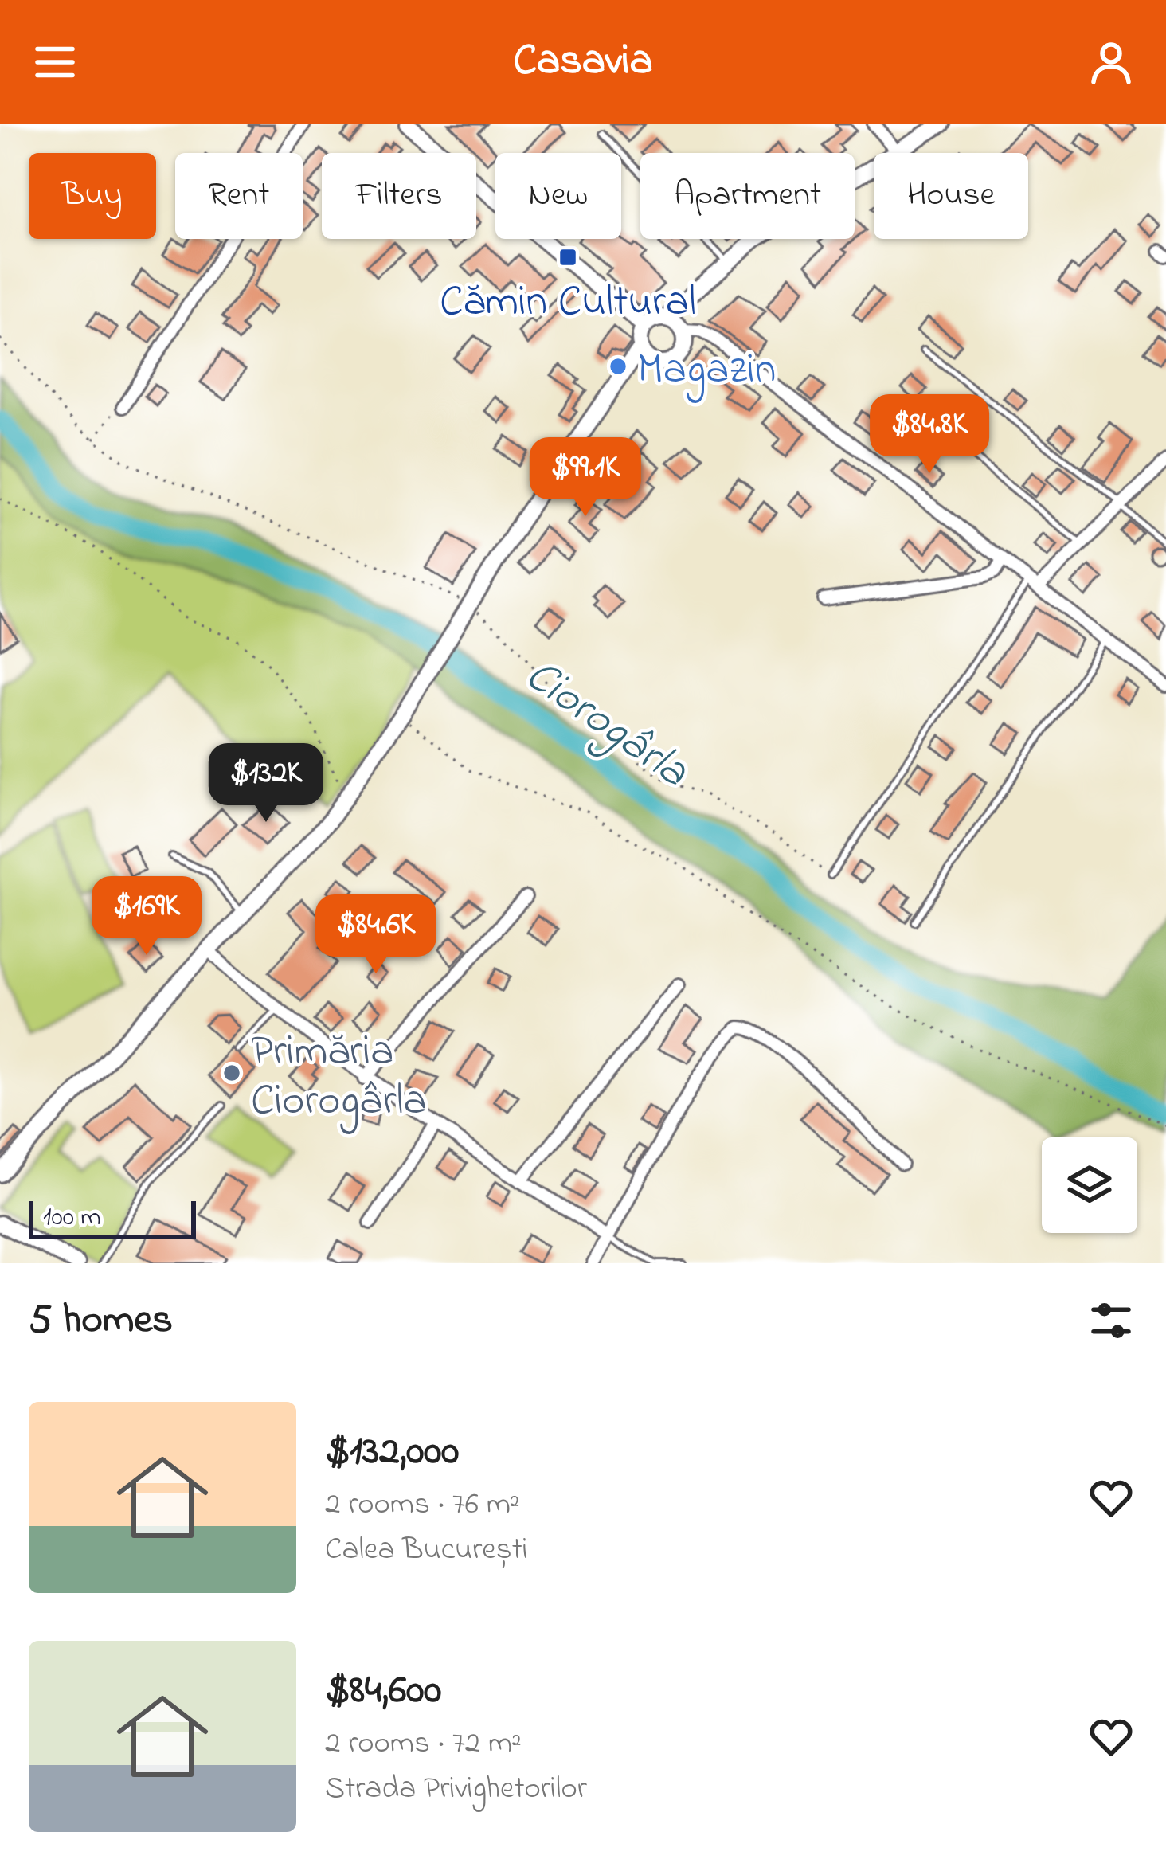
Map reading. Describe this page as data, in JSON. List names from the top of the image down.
{
  "water": ["Ciorogârla"],
  "places": {
    "transit": ["Cămin Cultural"],
    "other": ["Magazin", "Primăria Ciorogârla"]
  },
  "scale_bar": "100 m",
  "page": {
    "header": "Casavia",
    "chip": [
      "Buy",
      "Rent",
      "Filters",
      "New",
      "Apartment",
      "House"
    ],
    "price": [
      "$84.8K",
      "$99.1K",
      "$132K",
      "$169K",
      "$84.6K"
    ],
    "scale": "100 m",
    "heading": "5 homes",
    "list": [
      {
        "name": "$132,000",
        "note": "2 rooms · 76 m² · Calea București"
      },
      {
        "name": "$84,600",
        "note": "2 rooms · 72 m² · Strada Privighetorilor"
      }
    ]
  }
}
